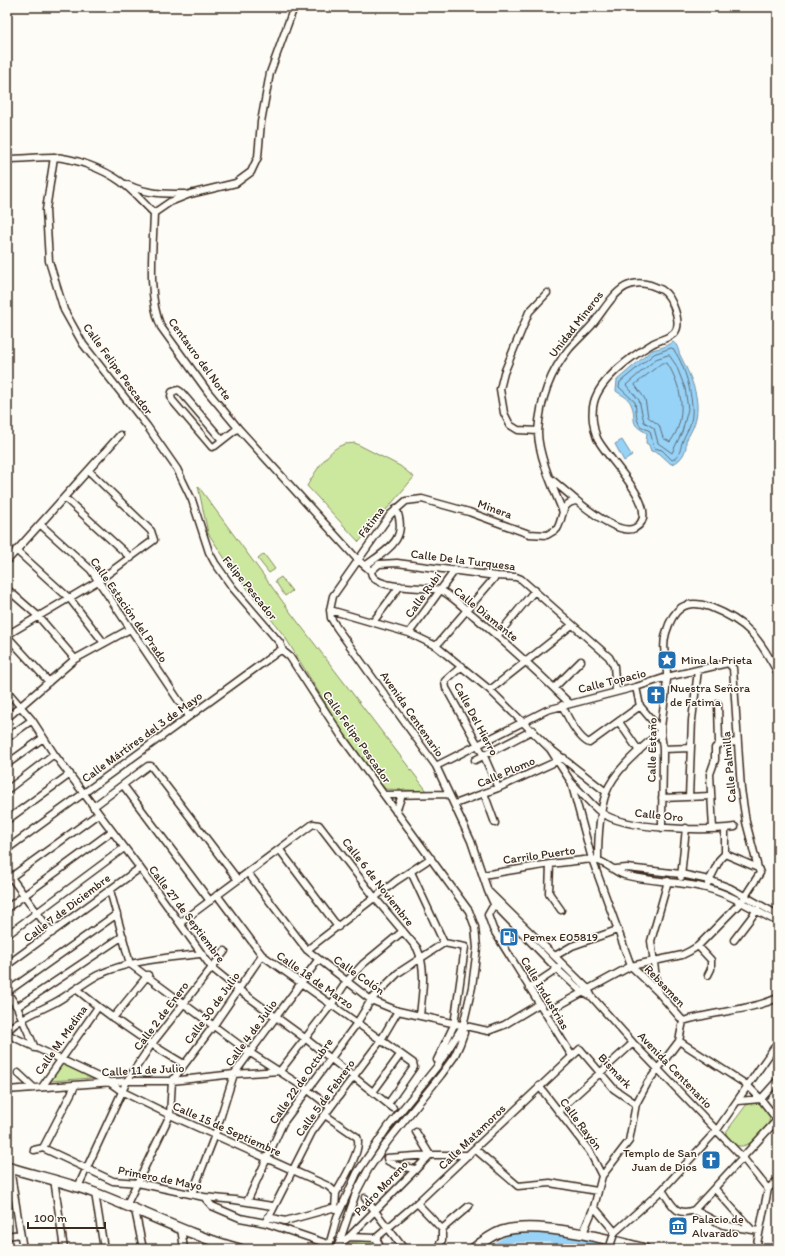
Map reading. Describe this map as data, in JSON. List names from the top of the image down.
{
  "streets": {
    "street": [
      "Unidad Mineros",
      "Centauro del Norte",
      "Calle Felipe Pescador",
      "Minera",
      "Fátima",
      "Calle De la Turquesa",
      "Felipe Pescador",
      "Calle Rubí",
      "Calle Estación del Prado",
      "Calle Diamante",
      "Calle Topacio",
      "Avenida Centenario",
      "Calle Del Hierro",
      "Calle Mártires del 3 de Mayo",
      "Calle Estaño",
      "Calle Palmilla",
      "Calle Plomo",
      "Calle Oro",
      "Carrilo Puerto",
      "Calle 6 de Noviembre",
      "Calle 7 de Diciembre",
      "Calle 27 de Septiembre",
      "Calle Colón",
      "Calle 18 de Marzo",
      "Rebsamen",
      "Calle Industrias",
      "Calle 30 de Julio",
      "Calle 2 de Enero",
      "Calle 4 de Julio",
      "Calle M. Medina",
      "Calle 11 de Julio",
      "Bismark",
      "Calle 22 de Octubre",
      "Calle 5 de Febrero",
      "Calle Rayón",
      "Calle 15 de Septiembre",
      "Calle Matamoros",
      "Primero de Mayo",
      "Padro Moreno"
    ]
  },
  "crossings": [
    ["Unidad Mineros", "Minera"],
    ["Centauro del Norte", "Fátima"],
    ["Centauro del Norte", "Calle Diamante"],
    ["Calle Felipe Pescador", "Felipe Pescador"],
    ["Calle Felipe Pescador", "Avenida Centenario"],
    ["Calle Felipe Pescador", "Calle Mártires del 3 de Mayo"],
    ["Minera", "Fátima"],
    ["Fátima", "Calle Diamante"],
    ["Calle De la Turquesa", "Calle Rubí"],
    ["Calle De la Turquesa", "Calle Diamante"],
    ["Calle De la Turquesa", "Calle Topacio"],
    ["Felipe Pescador", "Calle Mártires del 3 de Mayo"],
    ["Calle Rubí", "Calle Diamante"],
    ["Calle Estación del Prado", "Calle Mártires del 3 de Mayo"],
    ["Calle Diamante", "Calle Topacio"],
    ["Calle Topacio", "Avenida Centenario"],
    ["Calle Topacio", "Calle Del Hierro"],
    ["Calle Topacio", "Calle Estaño"],
    ["Calle Topacio", "Calle Palmilla"],
    ["Avenida Centenario", "Calle Plomo"],
    ["Avenida Centenario", "Carrilo Puerto"],
    ["Avenida Centenario", "Calle Industrias"],
    ["Calle Del Hierro", "Calle Plomo"],
    ["Calle Mártires del 3 de Mayo", "Calle 27 de Septiembre"],
    ["Calle Estaño", "Calle Oro"],
    ["Calle 6 de Noviembre", "Calle 22 de Octubre"],
    ["Calle 7 de Diciembre", "Calle 27 de Septiembre"],
    ["Calle 27 de Septiembre", "Calle 18 de Marzo"],
    ["Calle 27 de Septiembre", "Calle 30 de Julio"],
    ["Calle 27 de Septiembre", "Calle 2 de Enero"],
    ["Calle 27 de Septiembre", "Calle 4 de Julio"],
    ["Calle 27 de Septiembre", "Calle 22 de Octubre"],
    ["Calle 27 de Septiembre", "Calle 5 de Febrero"],
    ["Calle Colón", "Calle Industrias"],
    ["Calle Colón", "Calle 4 de Julio"],
    ["Calle Colón", "Calle 22 de Octubre"],
    ["Calle Colón", "Calle 5 de Febrero"],
    ["Calle 18 de Marzo", "Calle 30 de Julio"],
    ["Calle 18 de Marzo", "Calle 4 de Julio"],
    ["Calle 18 de Marzo", "Calle 22 de Octubre"],
    ["Calle 18 de Marzo", "Calle 5 de Febrero"],
    ["Calle Industrias", "Calle Matamoros"],
    ["Calle 30 de Julio", "Calle 11 de Julio"],
    ["Calle 2 de Enero", "Calle 11 de Julio"],
    ["Calle 2 de Enero", "Calle 15 de Septiembre"],
    ["Calle 2 de Enero", "Primero de Mayo"],
    ["Calle 4 de Julio", "Calle 11 de Julio"],
    ["Calle 4 de Julio", "Calle 15 de Septiembre"],
    ["Calle 4 de Julio", "Primero de Mayo"],
    ["Calle M. Medina", "Calle 11 de Julio"],
    ["Calle 11 de Julio", "Calle 15 de Septiembre"],
    ["Bismark", "Calle Matamoros"],
    ["Calle 22 de Octubre", "Calle 15 de Septiembre"],
    ["Calle 5 de Febrero", "Calle 15 de Septiembre"],
    ["Calle 5 de Febrero", "Primero de Mayo"],
    ["Calle Rayón", "Calle Matamoros"]
  ],
  "places": {
    "place": ["Mina la Prieta"],
    "church": ["Nuestra Señora de Fatima", "Templo de San Juan de Dios"],
    "fuel station": ["Pemex E05819"],
    "museum": ["Palacio de Alvarado"]
  },
  "scale_bar": "100 m"
}
